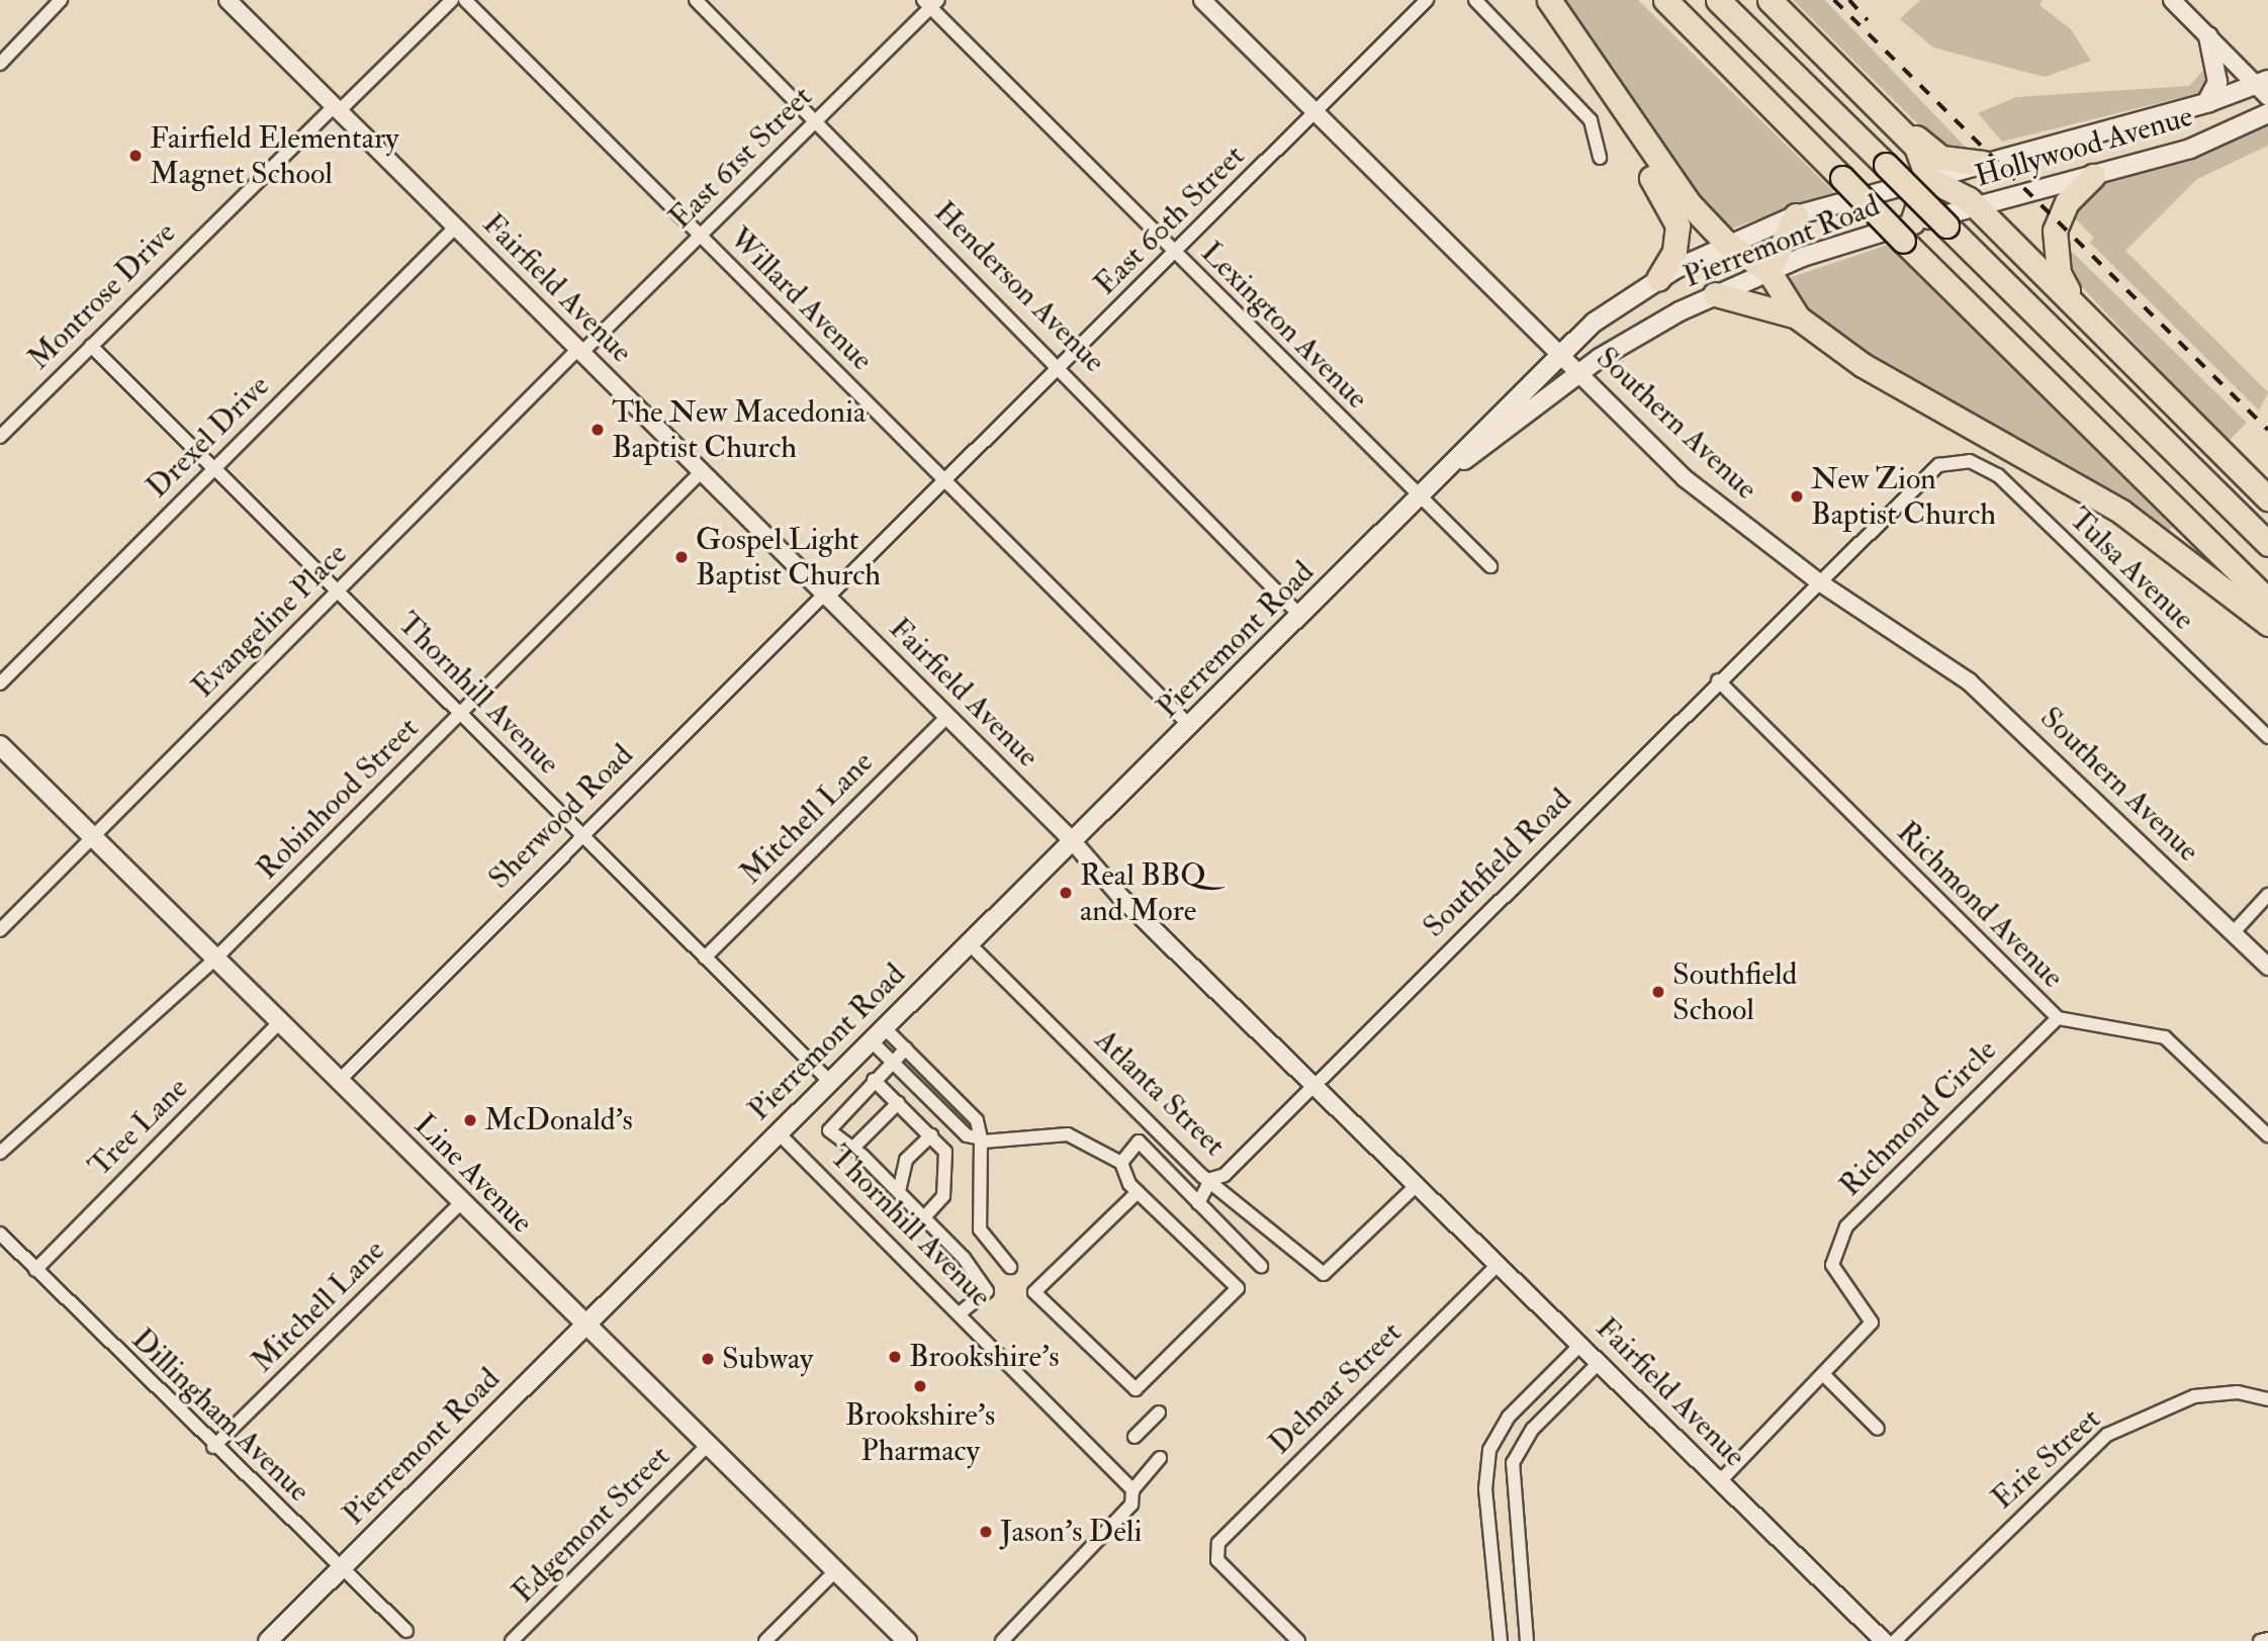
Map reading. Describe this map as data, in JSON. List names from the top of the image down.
{
  "streets": {
    "main road": ["Hollywood Avenue", "Pierremont Road", "Line Avenue"],
    "street": [
      "East 61st Street",
      "East 60th Street",
      "Henderson Avenue",
      "Fairfield Avenue",
      "Montrose Drive",
      "Willard Avenue",
      "Lexington Avenue",
      "Southern Avenue",
      "Drexel Drive",
      "Tulsa Avenue",
      "Evangeline Place",
      "Thornhill Avenue",
      "Robinhood Street",
      "Sherwood Road",
      "Mitchell Lane",
      "Southfield Road",
      "Richmond Avenue",
      "Atlanta Street",
      "Richmond Circle",
      "Tree Lane",
      "Delmar Street",
      "Dillingham Avenue",
      "Erie Street",
      "Edgemont Street"
    ]
  },
  "crossings": [
    ["Hollywood Avenue", "Pierremont Road"],
    ["East 61st Street", "Henderson Avenue"],
    ["East 61st Street", "Fairfield Avenue"],
    ["East 61st Street", "Willard Avenue"],
    ["East 61st Street", "Lexington Avenue"],
    ["East 61st Street", "Evangeline Place"],
    ["East 60th Street", "Henderson Avenue"],
    ["East 60th Street", "Fairfield Avenue"],
    ["East 60th Street", "Willard Avenue"],
    ["East 60th Street", "Lexington Avenue"],
    ["East 60th Street", "Southern Avenue"],
    ["East 60th Street", "Sherwood Road"],
    ["Pierremont Road", "Henderson Avenue"],
    ["Pierremont Road", "Fairfield Avenue"],
    ["Pierremont Road", "Willard Avenue"],
    ["Pierremont Road", "Lexington Avenue"],
    ["Pierremont Road", "Southern Avenue"],
    ["Pierremont Road", "Thornhill Avenue"],
    ["Pierremont Road", "Atlanta Street"],
    ["Pierremont Road", "Line Avenue"],
    ["Pierremont Road", "Dillingham Avenue"],
    ["Fairfield Avenue", "Montrose Drive"],
    ["Fairfield Avenue", "Drexel Drive"],
    ["Fairfield Avenue", "Evangeline Place"],
    ["Fairfield Avenue", "Robinhood Street"],
    ["Fairfield Avenue", "Sherwood Road"],
    ["Fairfield Avenue", "Mitchell Lane"],
    ["Fairfield Avenue", "Southfield Road"],
    ["Fairfield Avenue", "Atlanta Street"],
    ["Fairfield Avenue", "Delmar Street"],
    ["Montrose Drive", "Thornhill Avenue"],
    ["Southern Avenue", "Southfield Road"],
    ["Drexel Drive", "Thornhill Avenue"],
    ["Tulsa Avenue", "Southfield Road"],
    ["Evangeline Place", "Thornhill Avenue"],
    ["Evangeline Place", "Line Avenue"],
    ["Thornhill Avenue", "Robinhood Street"],
    ["Thornhill Avenue", "Sherwood Road"],
    ["Thornhill Avenue", "Mitchell Lane"],
    ["Robinhood Street", "Line Avenue"],
    ["Sherwood Road", "Line Avenue"],
    ["Mitchell Lane", "Line Avenue"],
    ["Mitchell Lane", "Dillingham Avenue"],
    ["Southfield Road", "Richmond Avenue"],
    ["Southfield Road", "Atlanta Street"],
    ["Richmond Avenue", "Richmond Circle"],
    ["Tree Lane", "Line Avenue"],
    ["Tree Lane", "Dillingham Avenue"],
    ["Line Avenue", "Edgemont Street"]
  ],
  "places": [
    "Fairfield Elementary Magnet School",
    "The New Macedonia Baptist Church",
    "New Zion Baptist Church",
    "Gospel Light Baptist Church",
    "Real BBQ and More",
    "Southfield School",
    "McDonald's",
    "Brookshire's",
    "Subway",
    "Brookshire's Pharmacy",
    "Jason's Deli"
  ]
}
